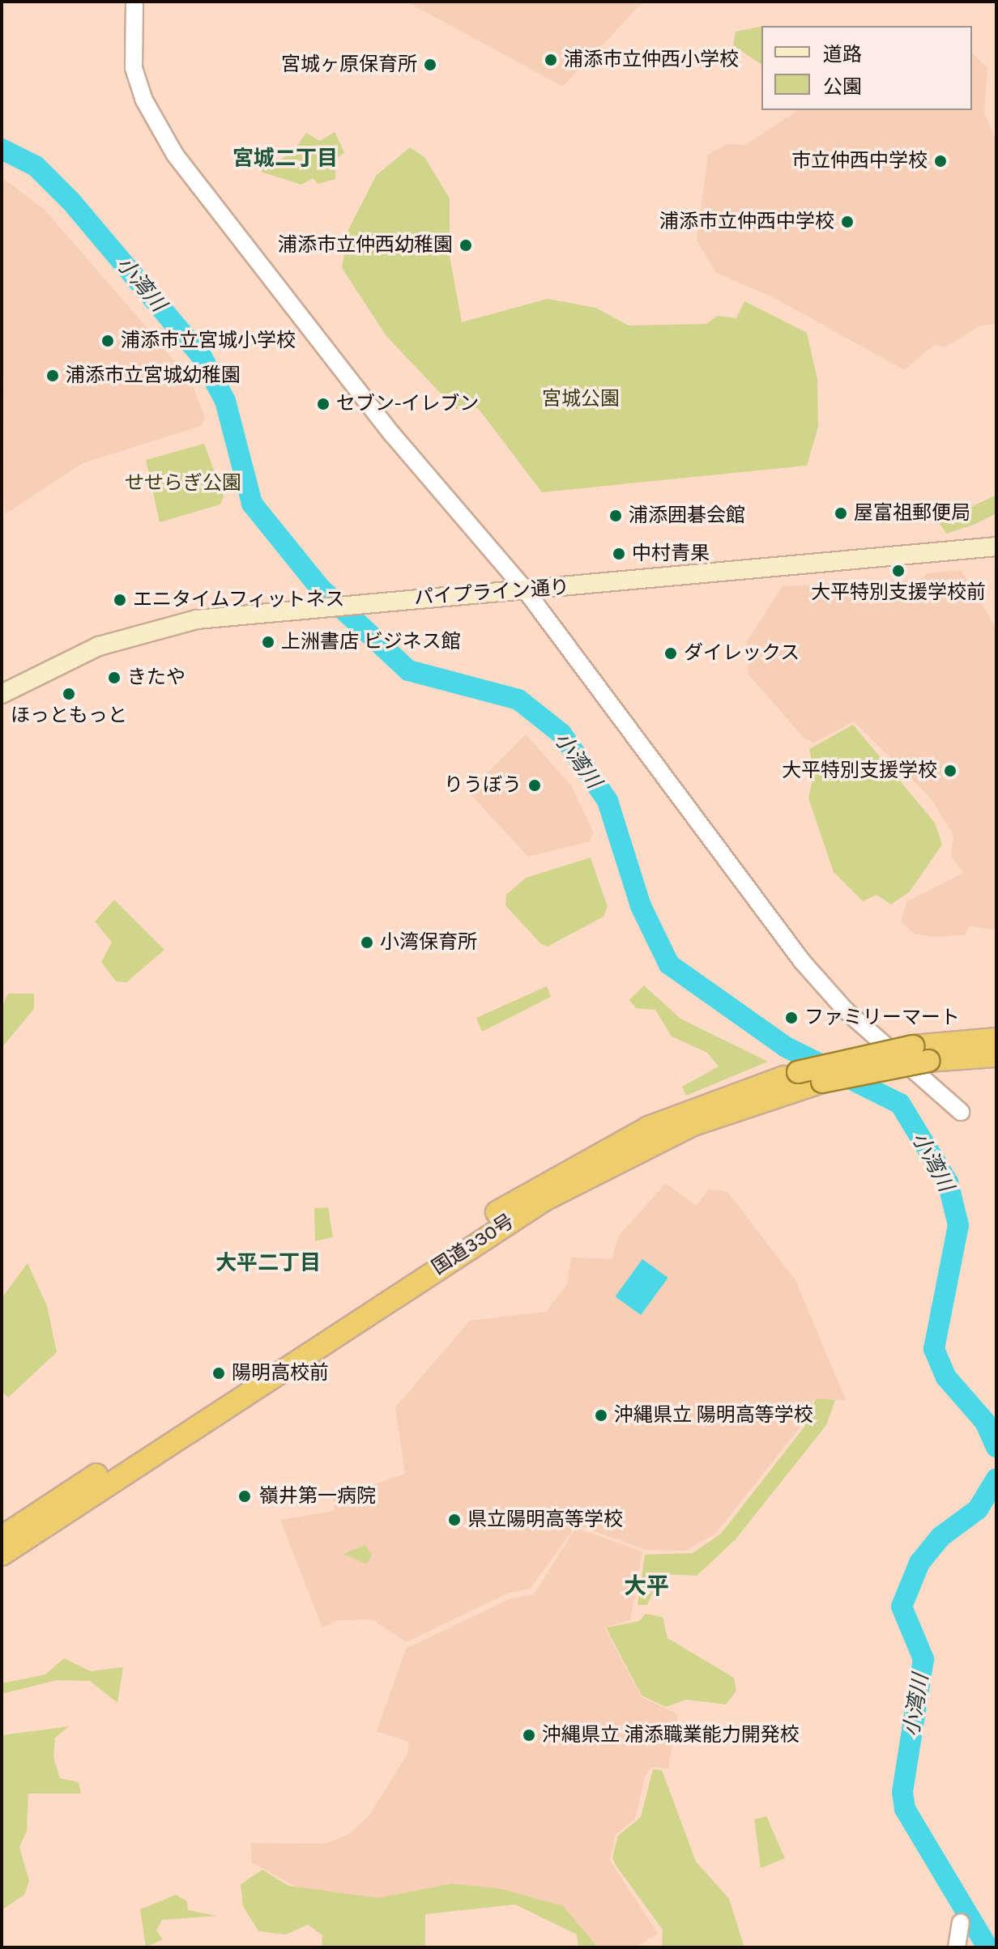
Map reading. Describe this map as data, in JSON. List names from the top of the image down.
{
  "streets": {
    "highway": ["国道330号"],
    "main road": ["パイプライン通り"]
  },
  "districts": ["宮城二丁目", "大平二丁目", "大平"],
  "water": ["小湾川"],
  "parks": ["宮城公園", "せせらぎ公園"],
  "places": [
    "浦添市立仲西小学校",
    "宮城ヶ原保育所",
    "市立仲西中学校",
    "浦添市立仲西中学校",
    "浦添市立仲西幼稚園",
    "浦添市立宮城小学校",
    "浦添市立宮城幼稚園",
    "セブン-イレブン",
    "屋富祖郵便局",
    "浦添囲碁会館",
    "中村青果",
    "大平特別支援学校前",
    "エニタイムフィットネス",
    "上洲書店 ビジネス館",
    "ダイレックス",
    "きたや",
    "ほっともっと",
    "大平特別支援学校",
    "りうぼう",
    "小湾保育所",
    "ファミリーマート",
    "陽明高校前",
    "沖縄県立 陽明高等学校",
    "嶺井第一病院",
    "県立陽明高等学校",
    "沖縄県立 浦添職業能力開発校"
  ],
  "legend": ["道路", "公園"]
}
